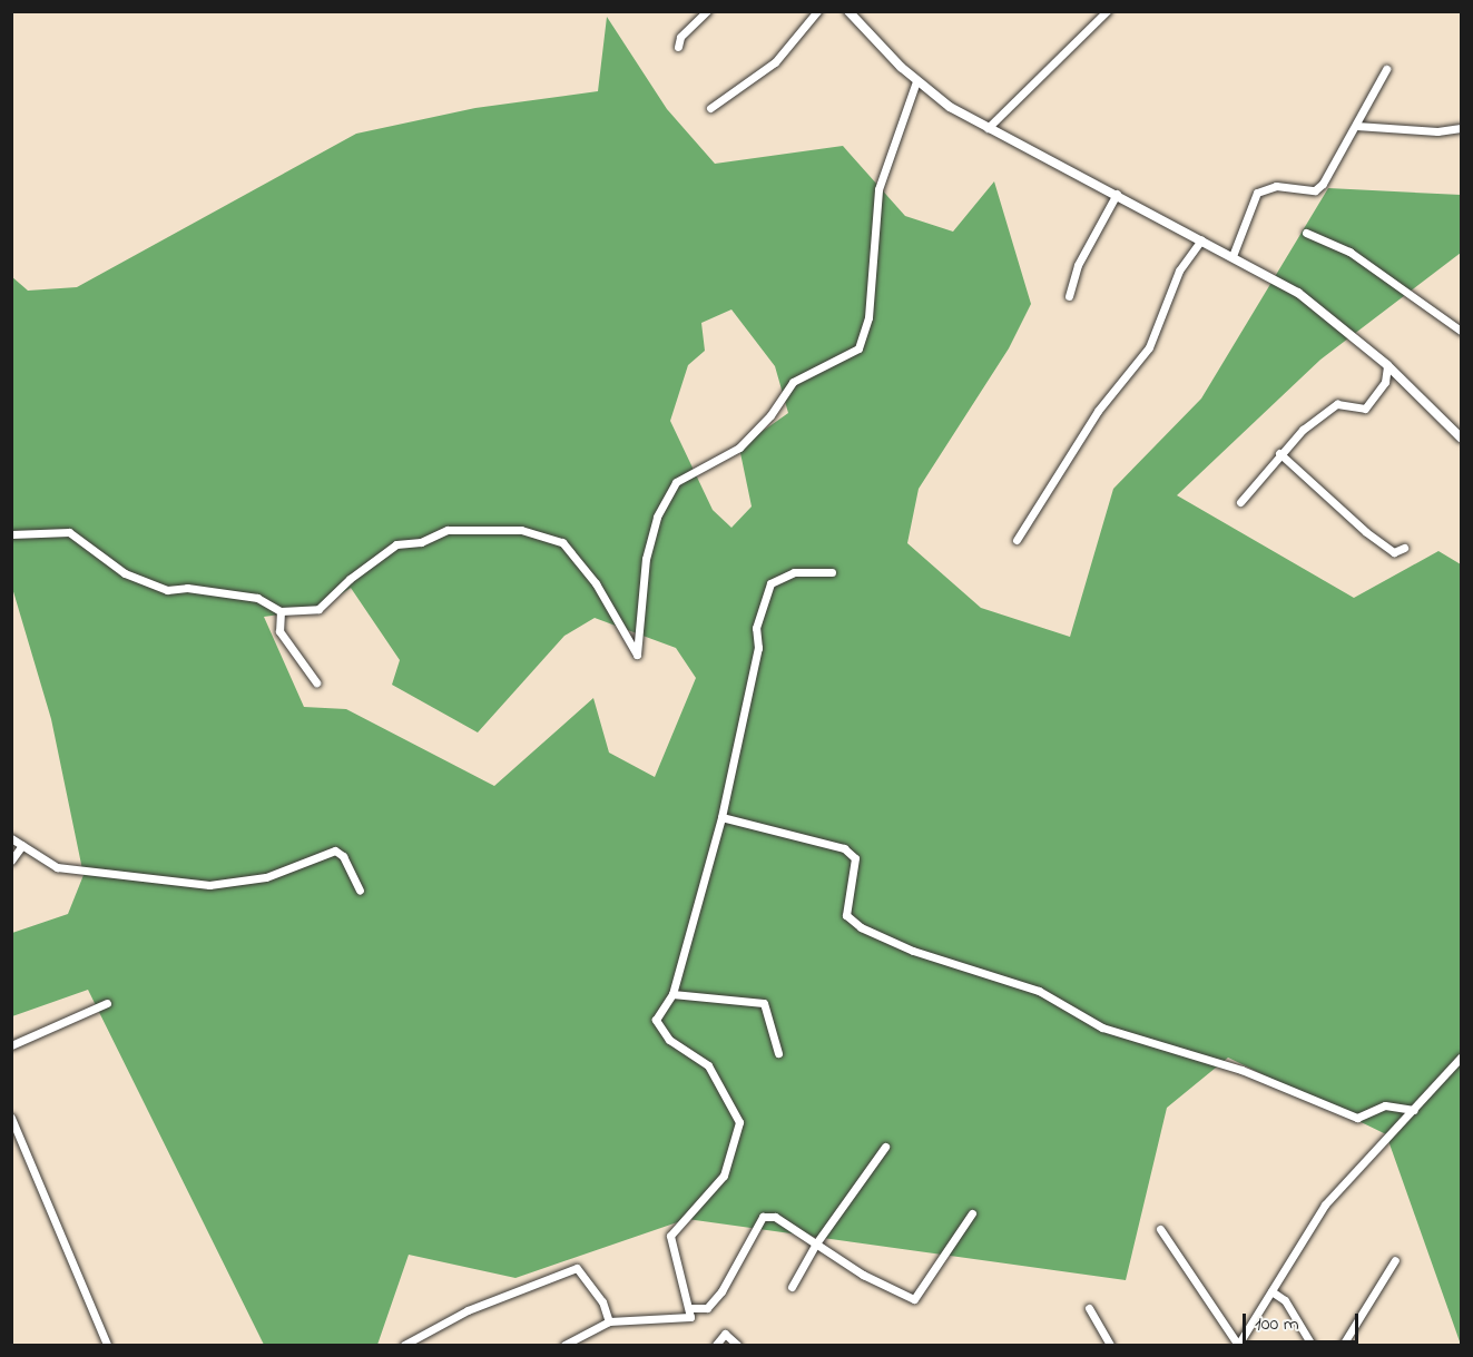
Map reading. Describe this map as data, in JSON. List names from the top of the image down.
{
  "scale_bar": "100 m"
}
